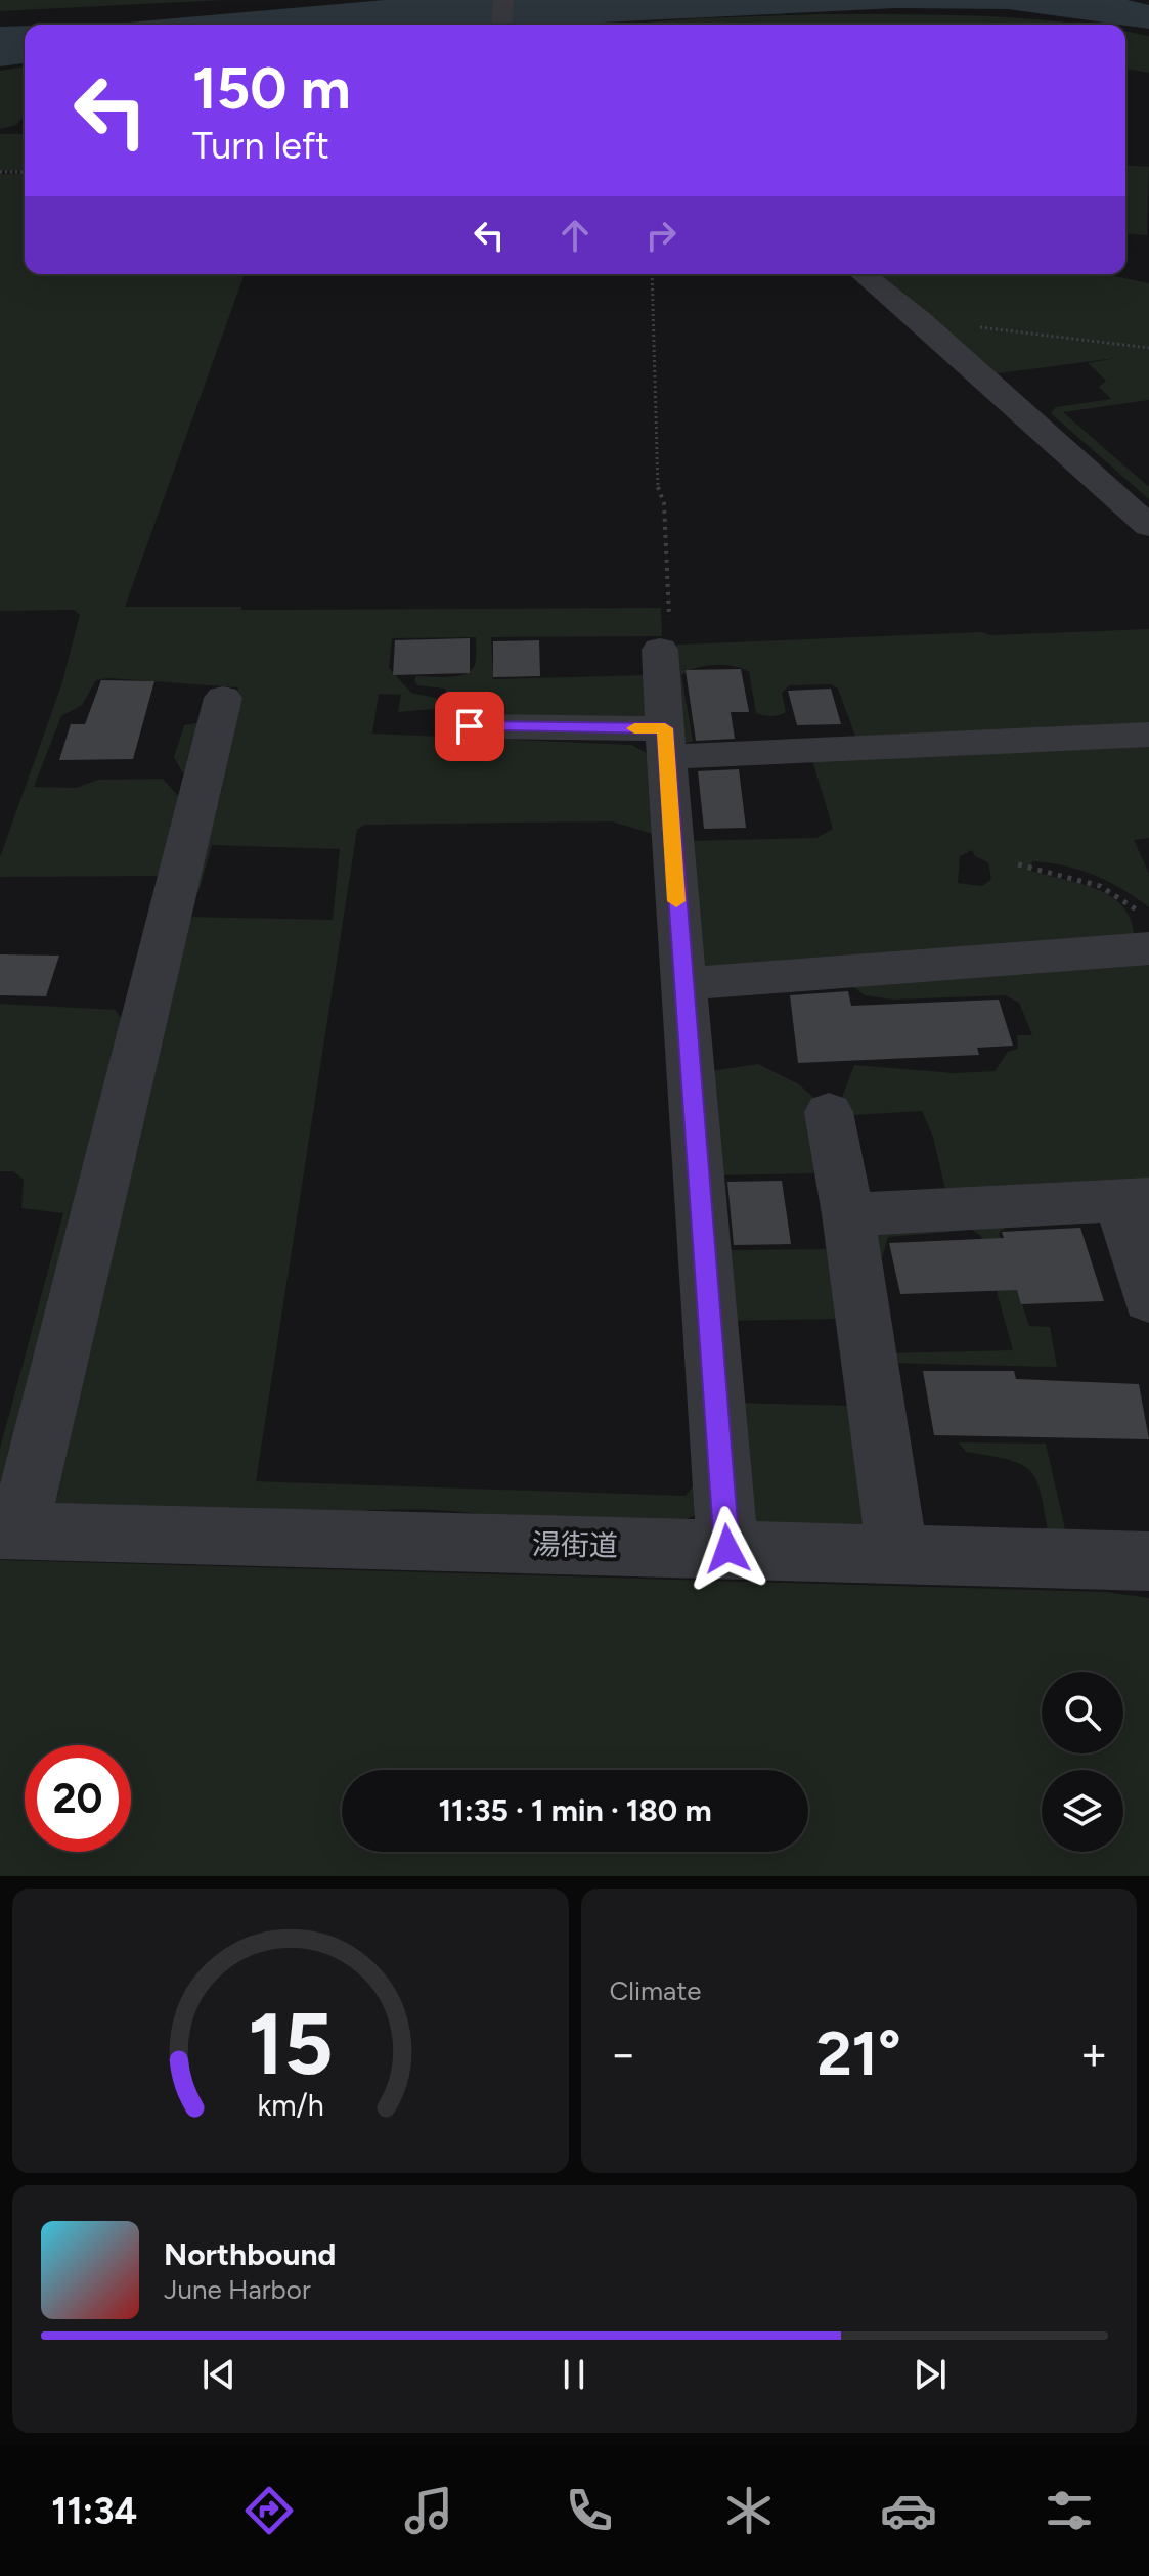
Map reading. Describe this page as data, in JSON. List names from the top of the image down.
{
  "streets": {
    "street": ["湯街道"]
  },
  "page": {
    "turn": ["150 m", "Turn left"],
    "limit": "20",
    "trip": "11:35 · 1 min · 180 m",
    "tile": "Climate",
    "heat": ["−", "21°", "+"],
    "song": ["Northbound", "June Harbor"],
    "tabs": "11:34",
    "gauge": ["15", "km/h"]
  }
}
